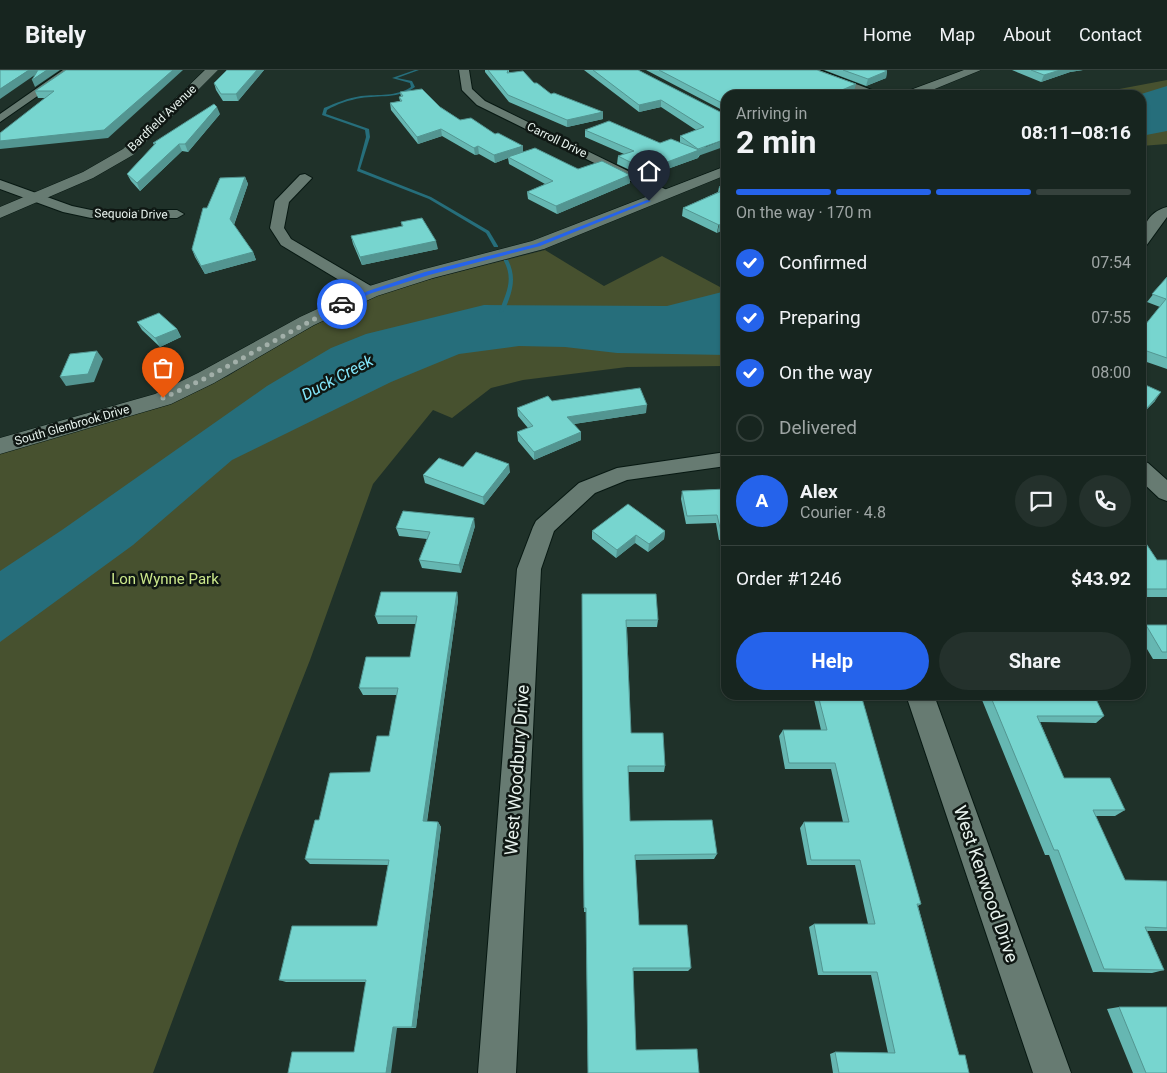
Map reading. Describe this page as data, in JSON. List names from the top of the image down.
{
  "streets": {
    "street": [
      "Bardfield Avenue",
      "Carroll Drive",
      "Sequoia Drive",
      "South Glenbrook Drive",
      "West Woodbury Drive",
      "West Kenwood Drive"
    ]
  },
  "crossings": [
    ["Bardfield Avenue", "Sequoia Drive"],
    ["Carroll Drive", "South Glenbrook Drive"]
  ],
  "water": ["Duck Creek"],
  "parks": ["Lon Wynne Park"],
  "page": {
    "header": "Bitely",
    "nav": [
      "Home",
      "Map",
      "About",
      "Contact"
    ],
    "heading": ["2 min", "Arriving in", "08:11–08:16"],
    "panel": [
      "Alex",
      "Courier · 4.8",
      "Order #1246",
      "$43.92"
    ],
    "bar": "On the way · 170 m",
    "list": [
      ["Confirmed", "07:54"],
      ["Preparing", "07:55"],
      ["On the way", "08:00"],
      "Delivered"
    ],
    "round": "A",
    "buttons": ["Help", "Share"]
  }
}
